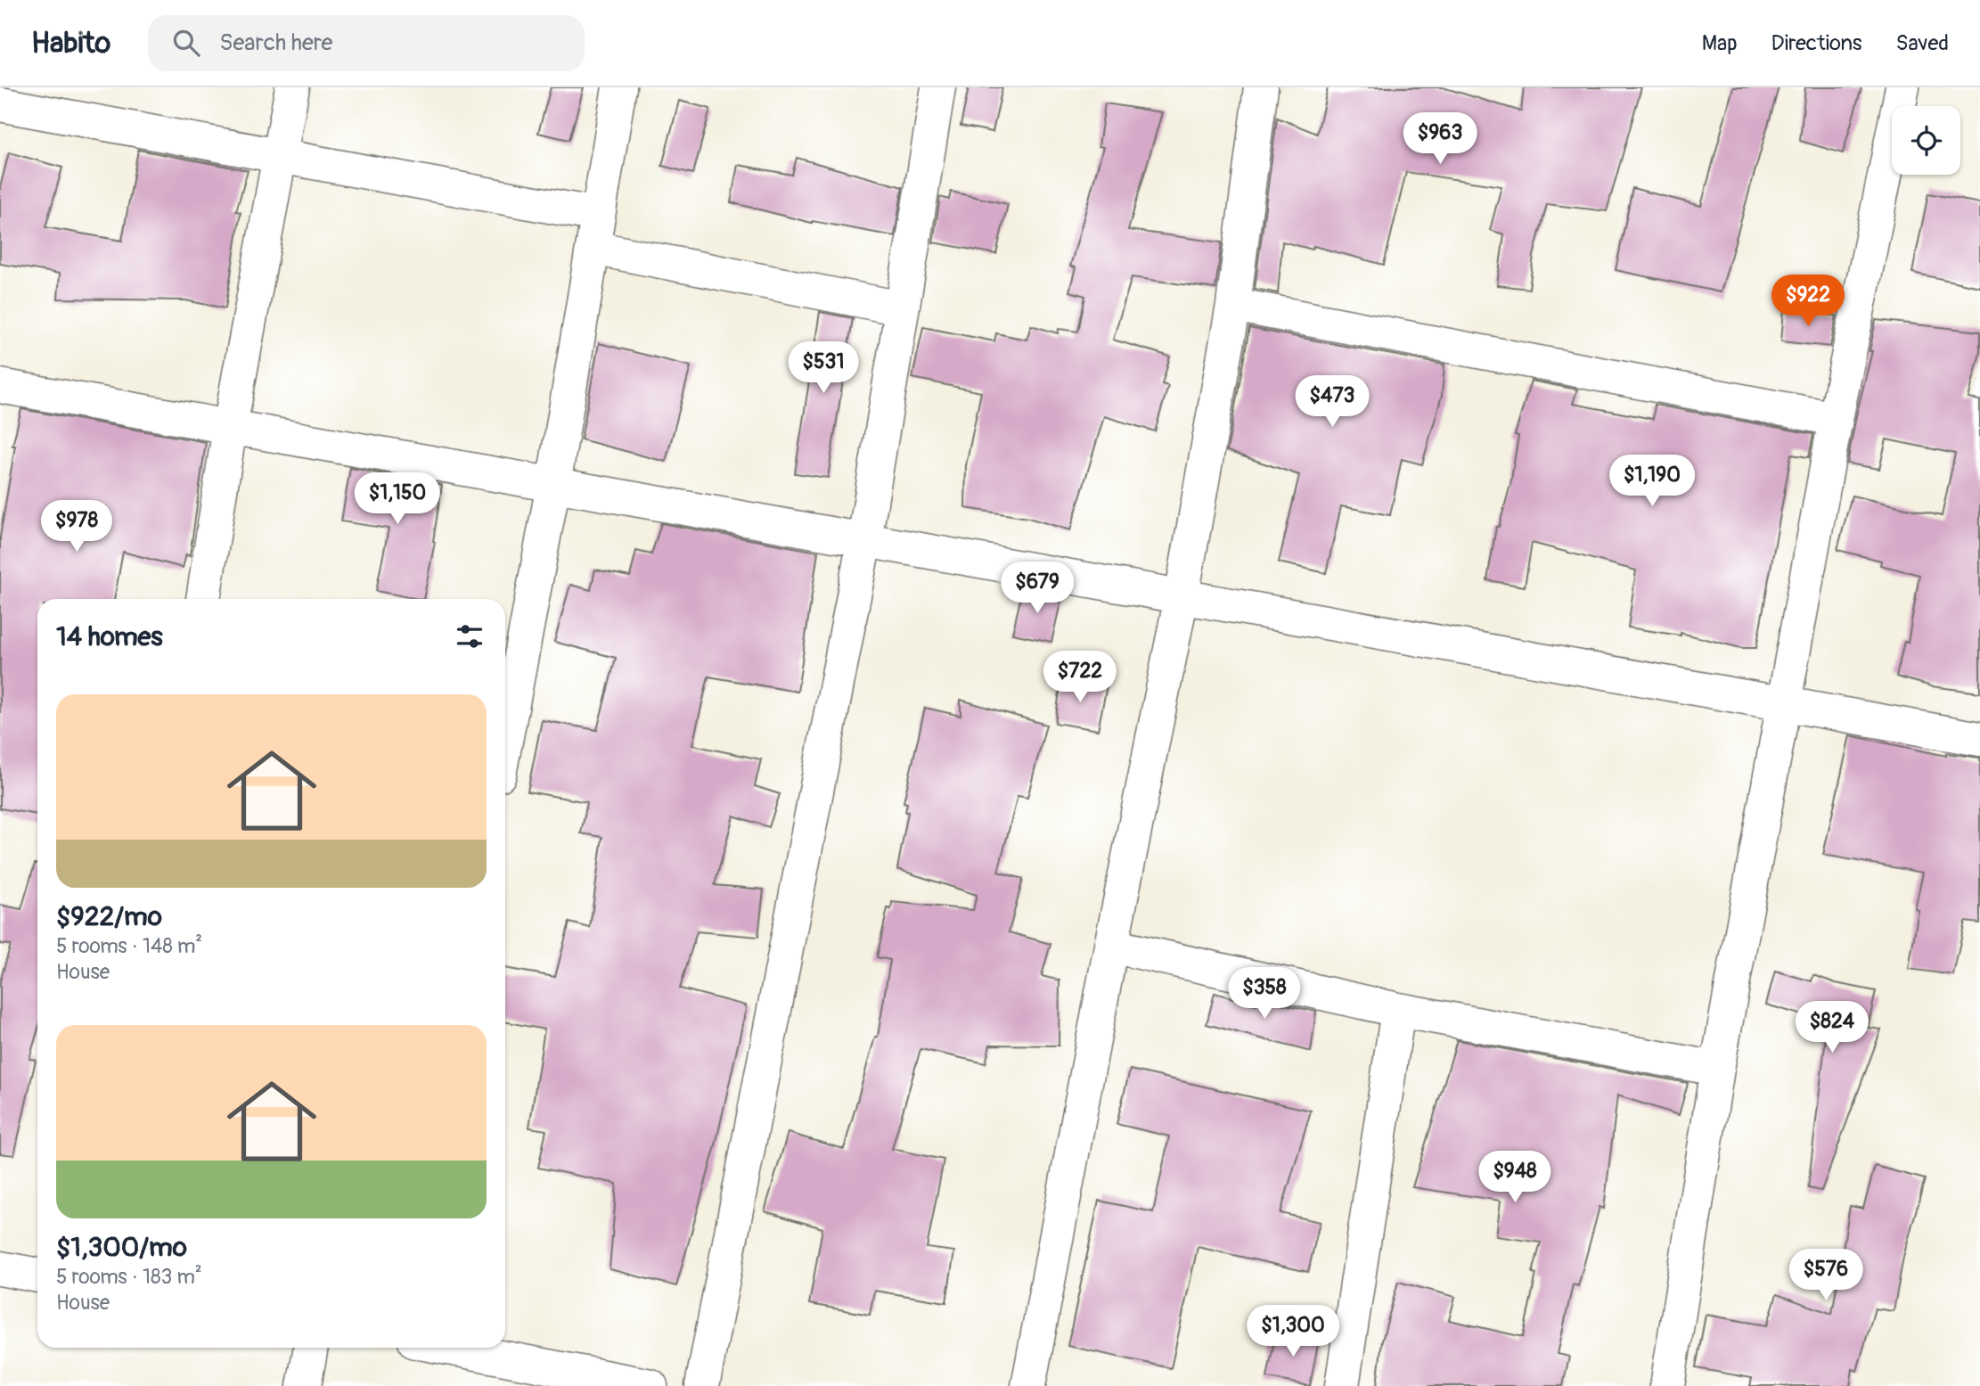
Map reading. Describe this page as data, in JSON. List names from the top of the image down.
{
  "page": {
    "header": "Habito",
    "search": "Search here",
    "nav": ["Map", "Directions", "Saved"],
    "price": [
      "$963",
      "$922",
      "$531",
      "$473",
      "$1,190",
      "$1,150",
      "$978",
      "$679",
      "$722",
      "$358",
      "$824",
      "$948",
      "$576",
      "$1,300"
    ],
    "heading": "14 homes",
    "list": [
      {
        "name": "$922/mo",
        "note": "5 rooms · 148 m² · House"
      },
      {
        "name": "$1,300/mo",
        "note": "5 rooms · 183 m² · House"
      }
    ]
  }
}
